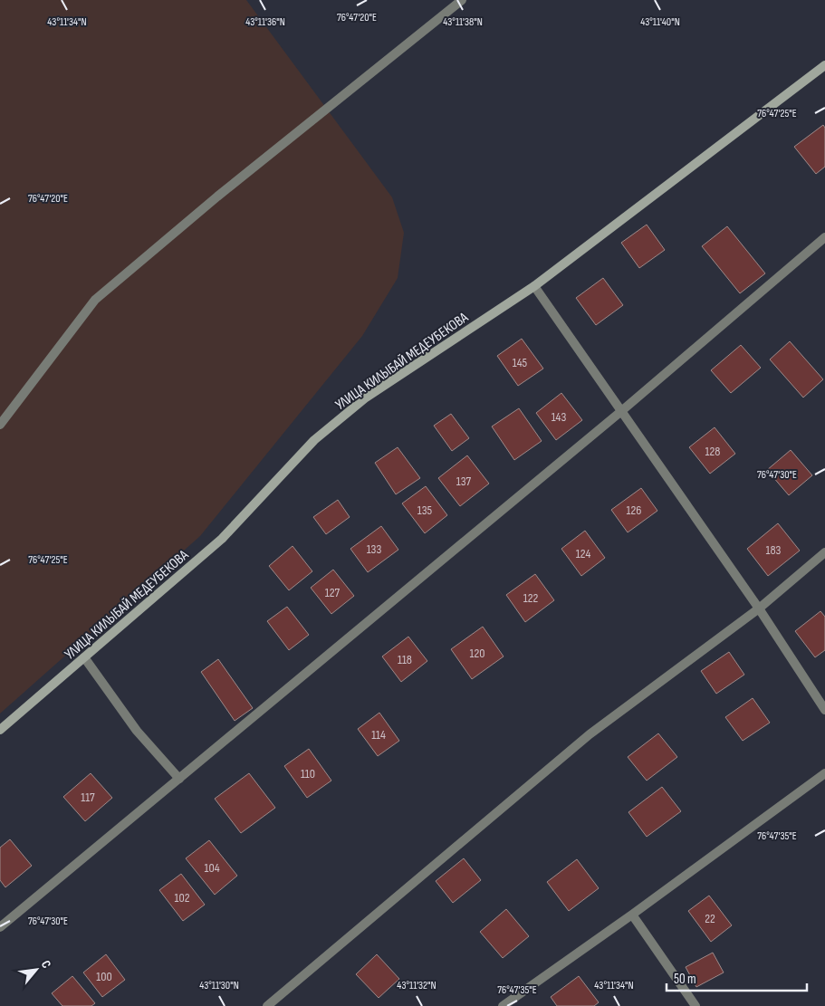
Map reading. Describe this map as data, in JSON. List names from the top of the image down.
{
  "streets": {
    "main road": ["УЛИЦА КИЛЫБАЙ МЕДЕУБЕКОВА"]
  },
  "house_numbers": [
    "145",
    "143",
    "128",
    "137",
    "135",
    "126",
    "133",
    "183",
    "124",
    "127",
    "122",
    "120",
    "118",
    "114",
    "110",
    "117",
    "104",
    "102",
    "22",
    "100"
  ],
  "scale_bar": "50 m",
  "north": "top right",
  "coordinates": [
    "76°47'20\"E",
    "43°11'34\"N",
    "43°11'36\"N",
    "43°11'38\"N",
    "43°11'40\"N",
    "76°47'25\"E",
    "76°47'30\"E",
    "76°47'35\"E",
    "43°11'30\"N",
    "43°11'32\"N"
  ]
}
